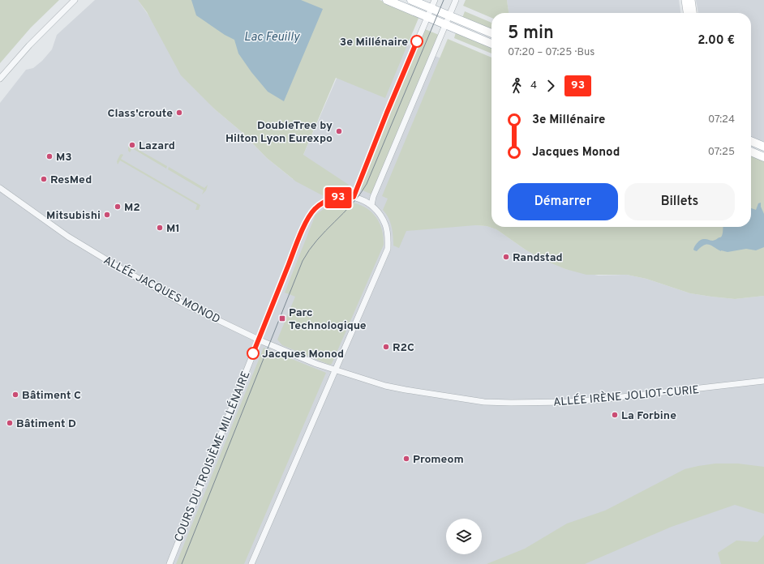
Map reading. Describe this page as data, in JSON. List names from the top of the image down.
{
  "streets": {
    "street": ["ALLÉE JACQUES MONOD", "ALLÉE IRÈNE JOLIOT-CURIE", "COURS DU TROISIÈME MILLÉNAIRE"]
  },
  "crossings": [
    ["ALLÉE JACQUES MONOD", "ALLÉE IRÈNE JOLIOT-CURIE"],
    ["ALLÉE JACQUES MONOD", "COURS DU TROISIÈME MILLÉNAIRE"],
    ["ALLÉE IRÈNE JOLIOT-CURIE", "COURS DU TROISIÈME MILLÉNAIRE"]
  ],
  "water": ["Lac Feuilly"],
  "places": {
    "other": [
      "3e Millénaire",
      "Class'croute",
      "DoubleTree by Hilton Lyon Eurexpo",
      "Lazard",
      "M3",
      "ResMed",
      "M2",
      "Mitsubishi",
      "M1",
      "Randstad",
      "R2C",
      "Jacques Monod",
      "Bâtiment C",
      "La Forbine",
      "Bâtiment D",
      "Promeom"
    ],
    "transit": ["Parc Technologique"]
  },
  "lines": ["bus line 93"],
  "page": {
    "on_map": "93",
    "heading": ["5 min", "07:20 – 07:25 · Bus", "2.00 €"],
    "legs": ["4", "93"],
    "list": [
      {
        "name": "3e Millénaire",
        "value": "07:24"
      },
      {
        "name": "Jacques Monod",
        "value": "07:25"
      }
    ],
    "buttons": ["Démarrer", "Billets"]
  }
}
